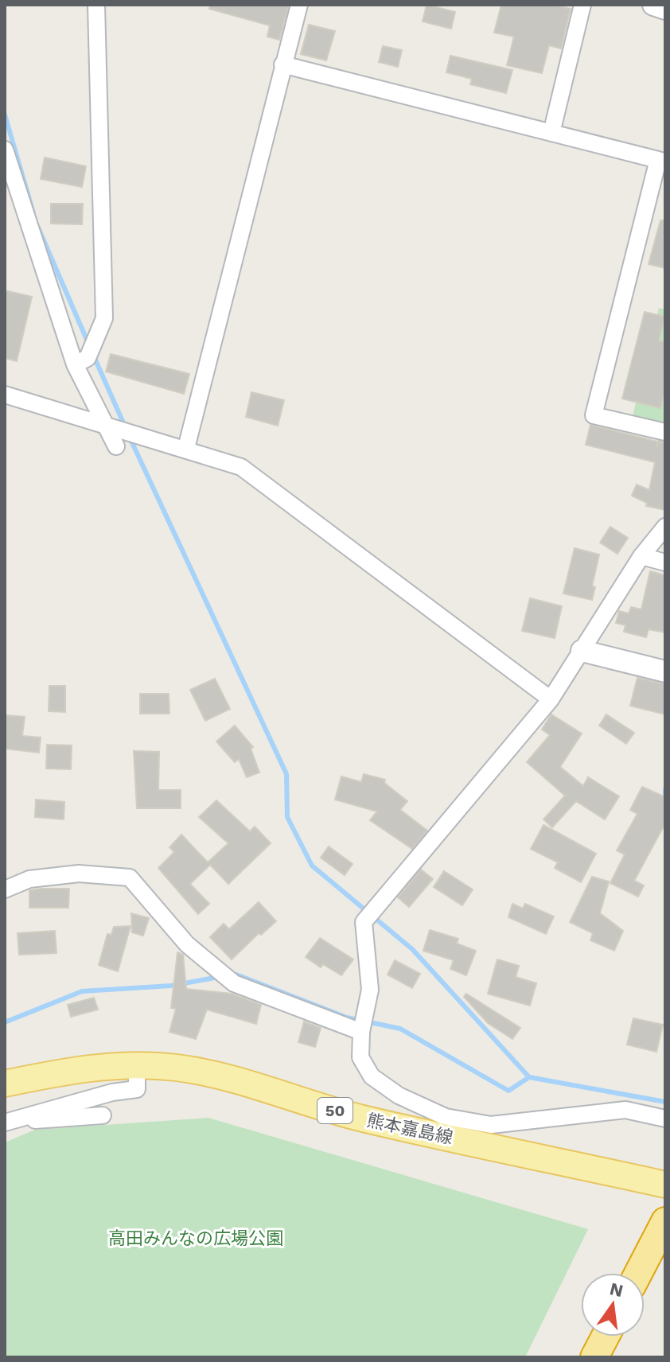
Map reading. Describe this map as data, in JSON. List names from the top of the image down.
{
  "streets": {
    "main road": ["50", "熊本嘉島線"]
  },
  "parks": ["高田みんなの広場公園"],
  "north": "top"
}
